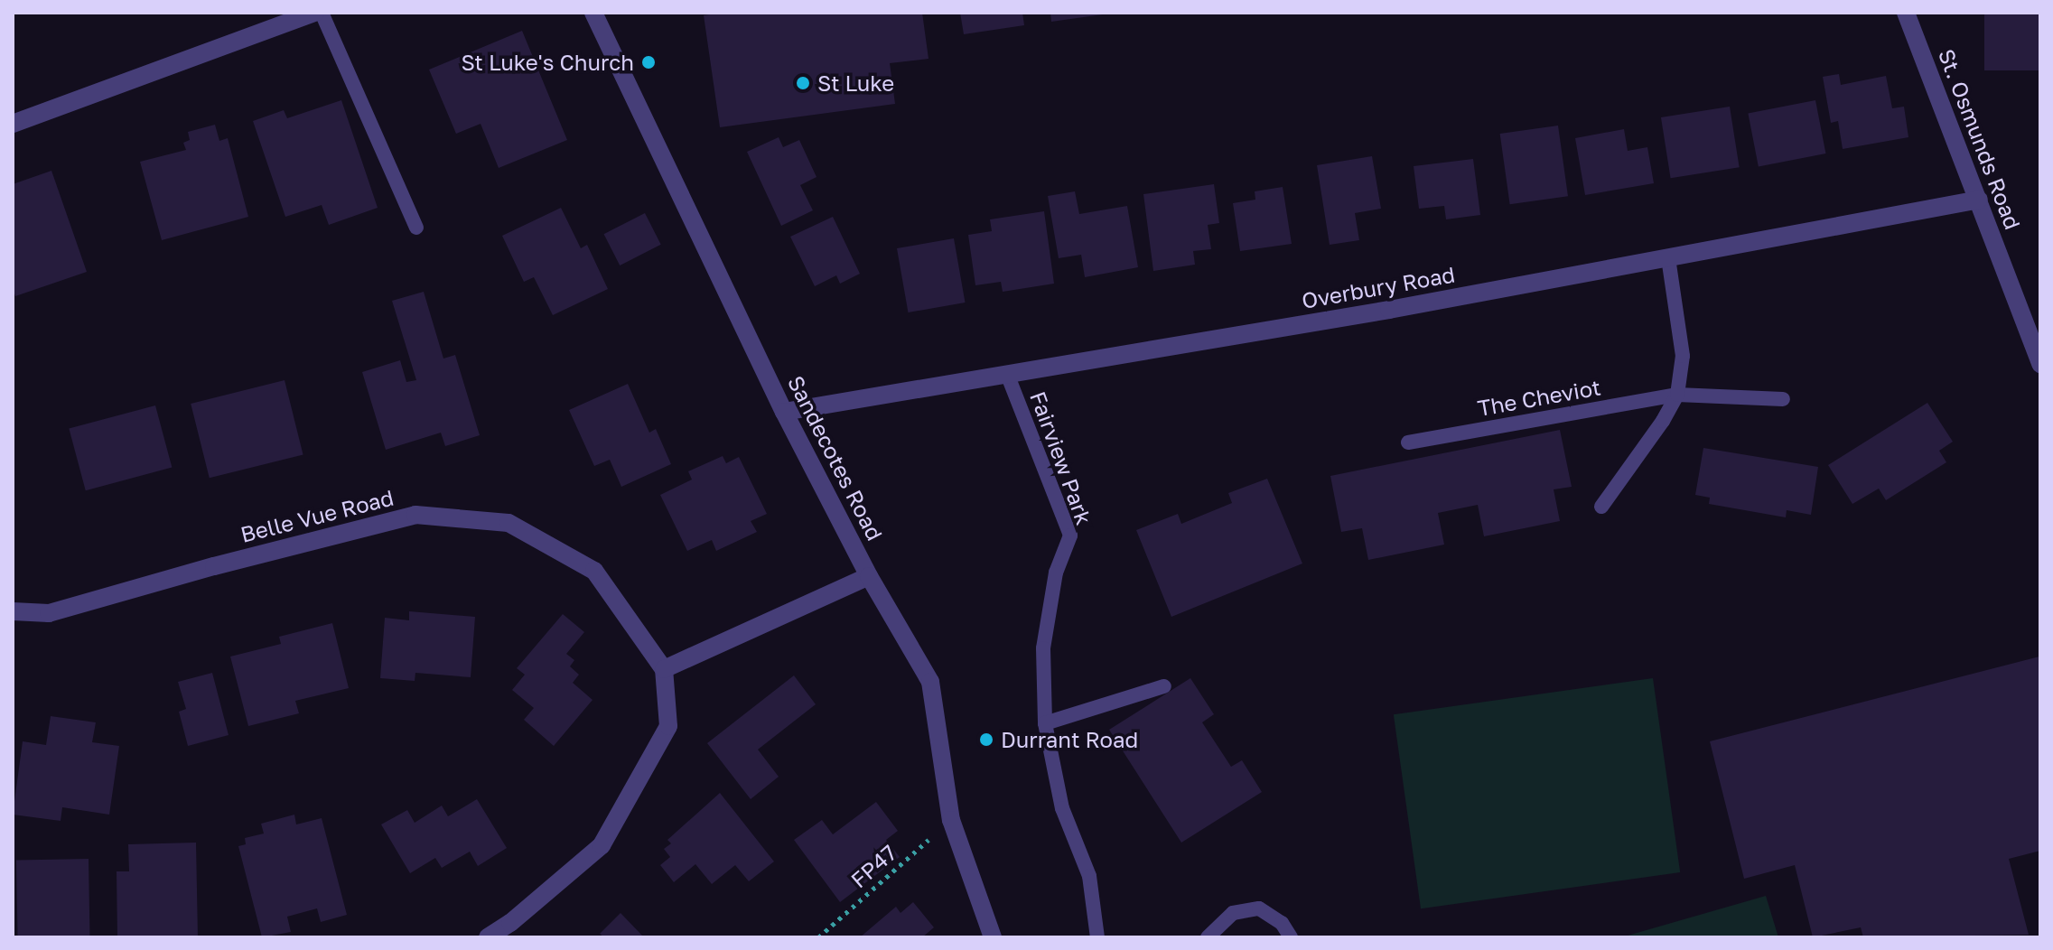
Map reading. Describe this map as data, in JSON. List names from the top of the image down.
{
  "streets": {
    "street": [
      "St. Osmunds Road",
      "Overbury Road",
      "Sandecotes Road",
      "Belle Vue Road"
    ],
    "lane": ["The Cheviot", "Fairview Park"],
    "path": ["FP47"]
  },
  "crossings": [
    ["St. Osmunds Road", "Overbury Road"],
    ["Overbury Road", "Sandecotes Road"],
    ["Overbury Road", "Fairview Park"],
    ["Sandecotes Road", "FP47"]
  ],
  "places": ["St Luke's Church", "St Luke", "Durrant Road"]
}
